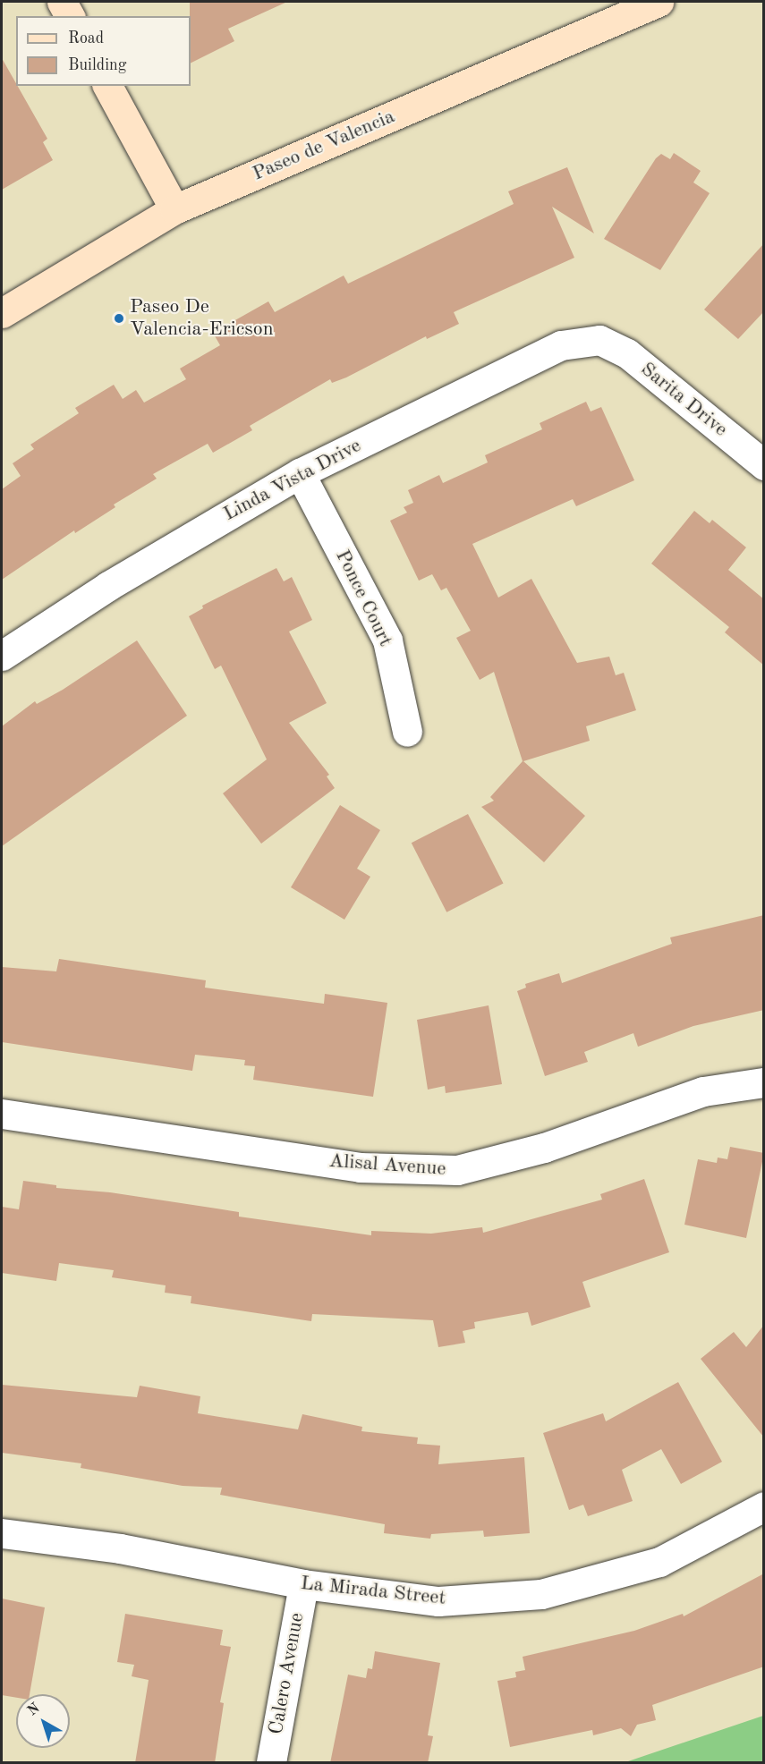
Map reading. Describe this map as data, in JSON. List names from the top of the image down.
{
  "streets": {
    "main road": ["Paseo de Valencia"],
    "street": [
      "Sarita Drive",
      "Linda Vista Drive",
      "Ponce Court",
      "Alisal Avenue",
      "La Mirada Street",
      "Calero Avenue"
    ]
  },
  "crossings": [
    ["Sarita Drive", "Linda Vista Drive"],
    ["Linda Vista Drive", "Ponce Court"],
    ["La Mirada Street", "Calero Avenue"]
  ],
  "places": ["Paseo De Valencia-Ericson"],
  "legend": ["Road", "Building"],
  "north": "top left"
}
